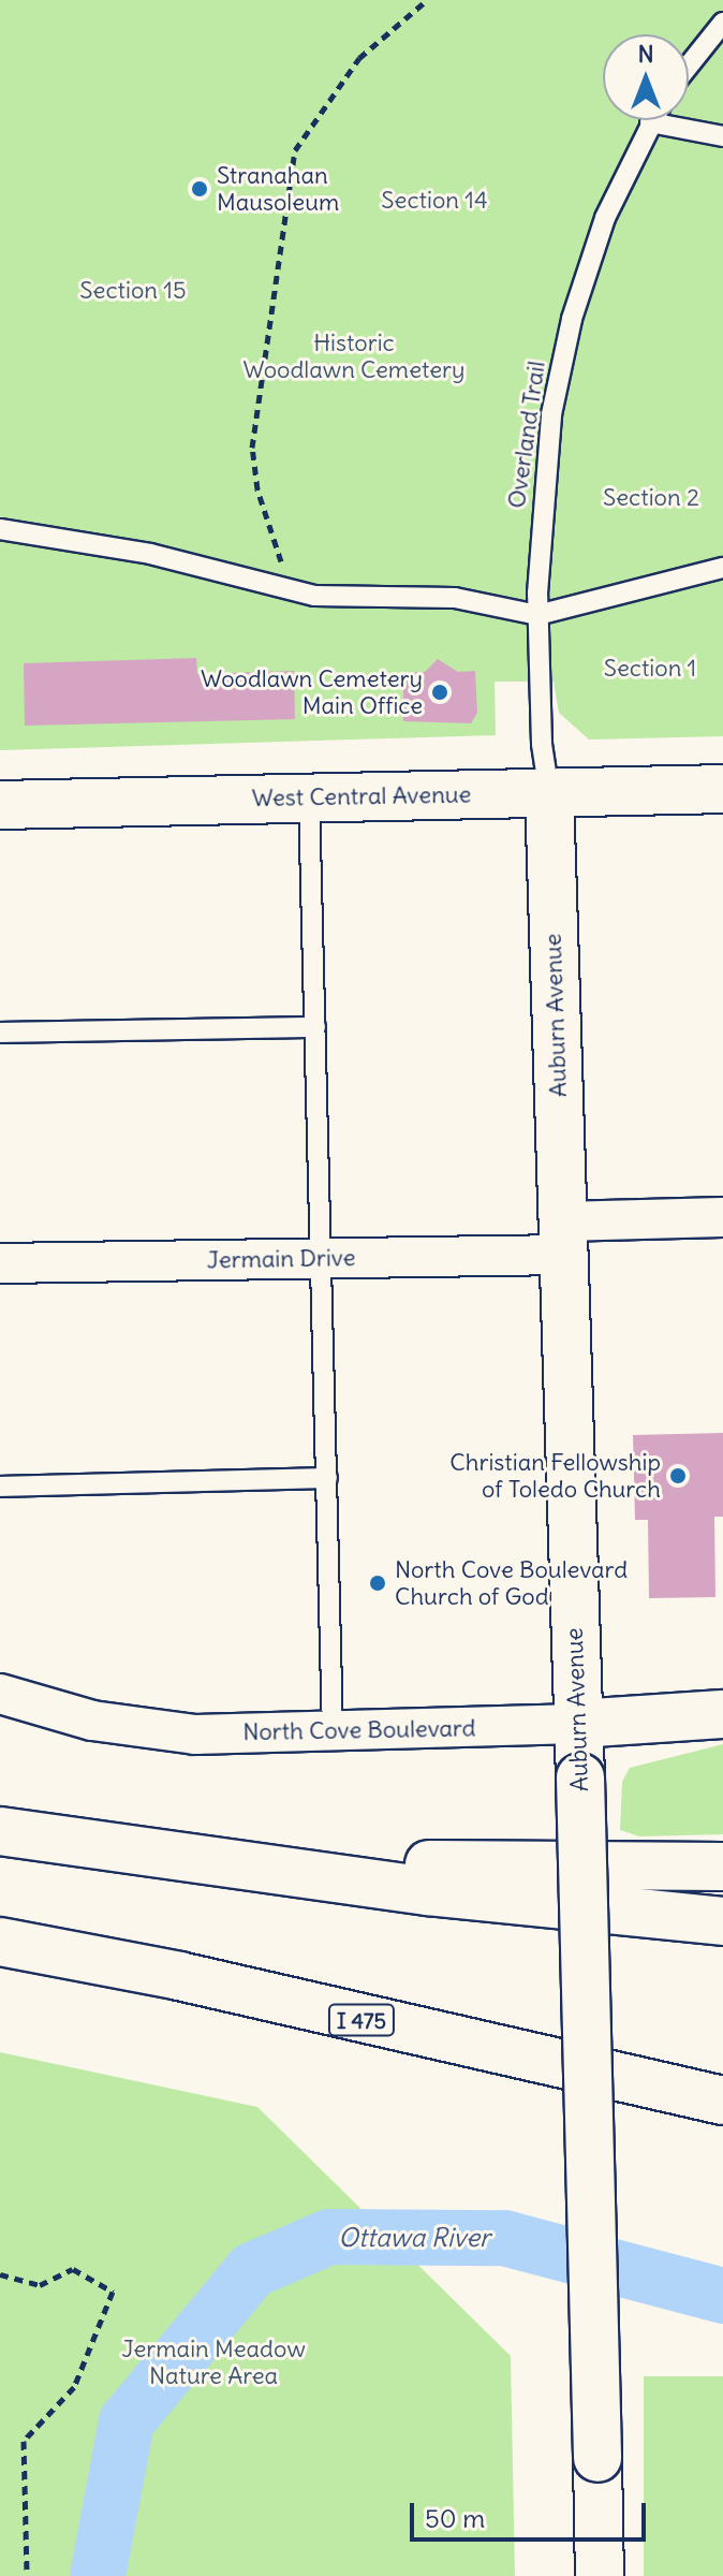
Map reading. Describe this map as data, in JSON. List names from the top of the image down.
{
  "streets": {
    "main road": [
      "West Central Avenue",
      "Auburn Avenue",
      "North Cove Boulevard",
      "I 475"
    ],
    "street": ["Jermain Drive"],
    "lane": ["Overland Trail"]
  },
  "crossings": [
    ["Overland Trail", "West Central Avenue"],
    ["Overland Trail", "Auburn Avenue"],
    ["West Central Avenue", "Auburn Avenue"],
    ["Auburn Avenue", "Jermain Drive"],
    ["Auburn Avenue", "North Cove Boulevard"]
  ],
  "water": ["Ottawa River"],
  "parks": [
    "Section 14",
    "Section 15",
    "Historic Woodlawn Cemetery",
    "Section 2",
    "Section 1",
    "Jermain Meadow Nature Area"
  ],
  "places": [
    "Stranahan Mausoleum",
    "Woodlawn Cemetery Main Office",
    "Christian Fellowship of Toledo Church",
    "North Cove Boulevard Church of God"
  ],
  "scale_bar": "50 m",
  "north": "top"
}
